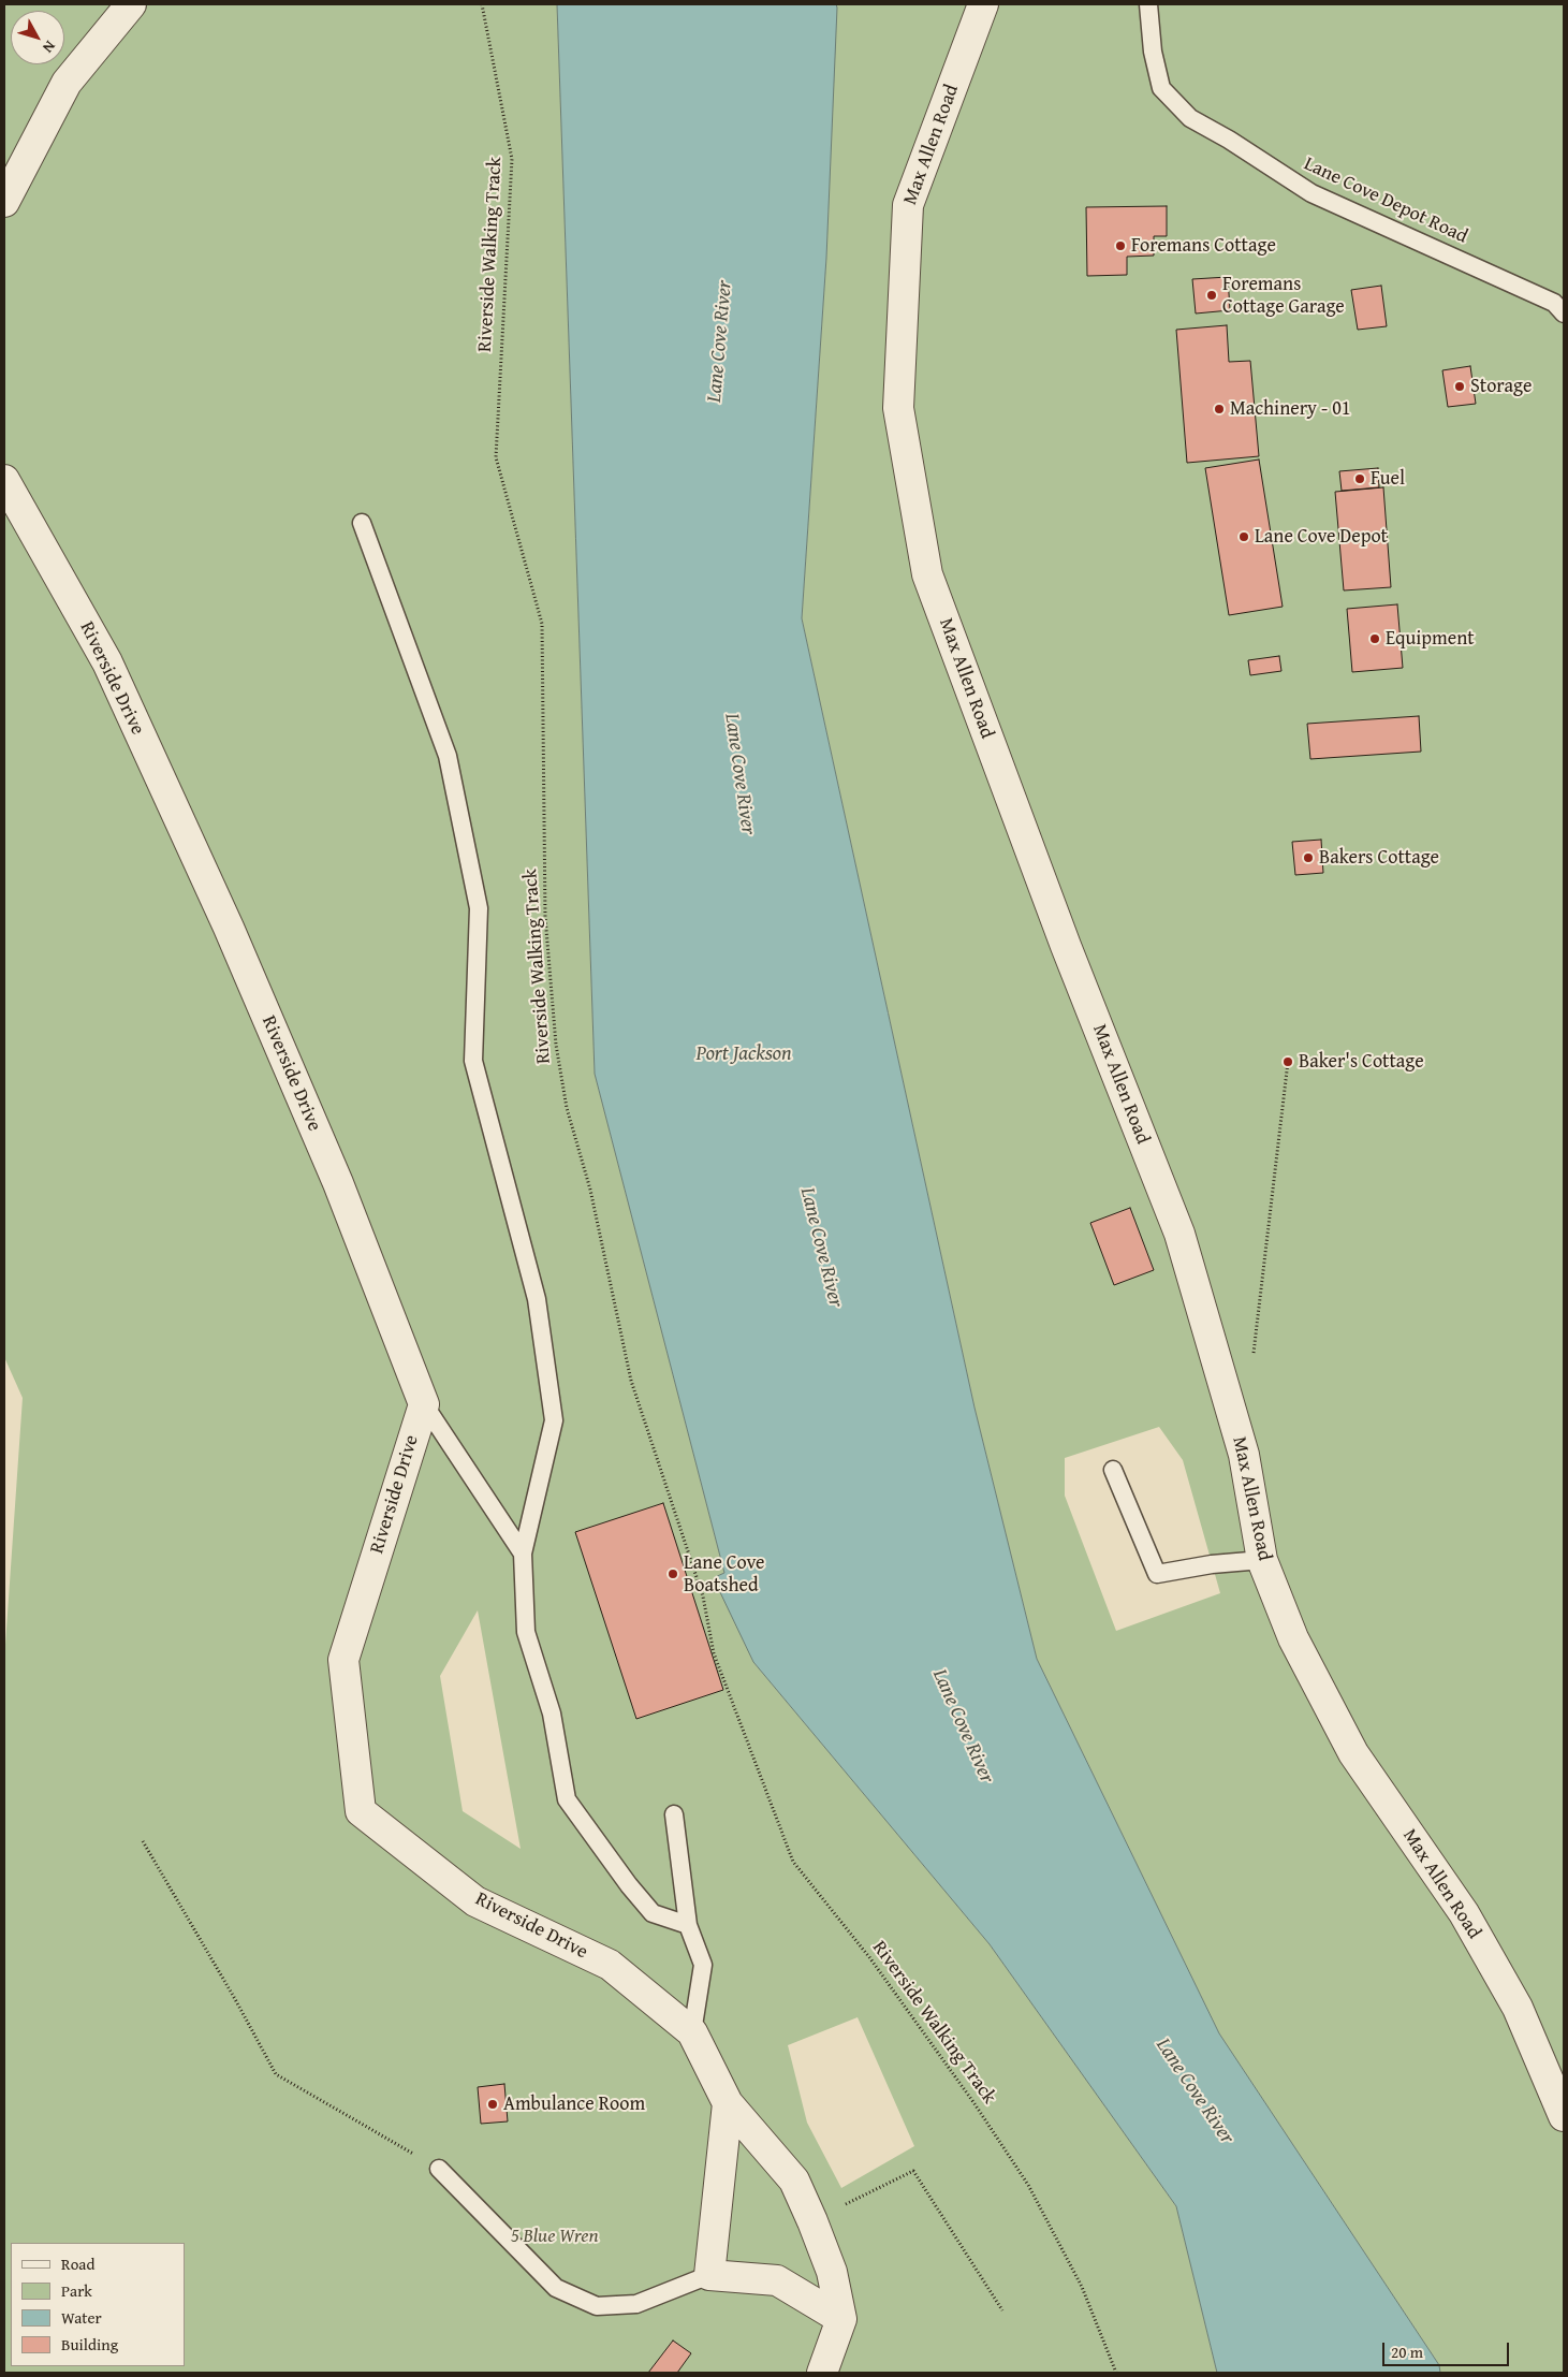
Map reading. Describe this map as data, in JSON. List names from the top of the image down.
{
  "streets": {
    "street": ["Max Allen Road", "Riverside Drive"],
    "lane": ["Lane Cove Depot Road"],
    "path": ["Riverside Walking Track"]
  },
  "water": ["Lane Cove River", "Port Jackson"],
  "parks": ["5 Blue Wren"],
  "places": [
    "Foremans Cottage",
    "Foremans Cottage Garage",
    "Storage",
    "Machinery - 01",
    "Fuel",
    "Lane Cove Depot",
    "Equipment",
    "Bakers Cottage",
    "Baker's Cottage",
    "Lane Cove Boatshed",
    "Ambulance Room"
  ],
  "legend": [
    "Road",
    "Park",
    "Water",
    "Building"
  ],
  "scale_bar": "20 m",
  "north": "bottom right"
}
